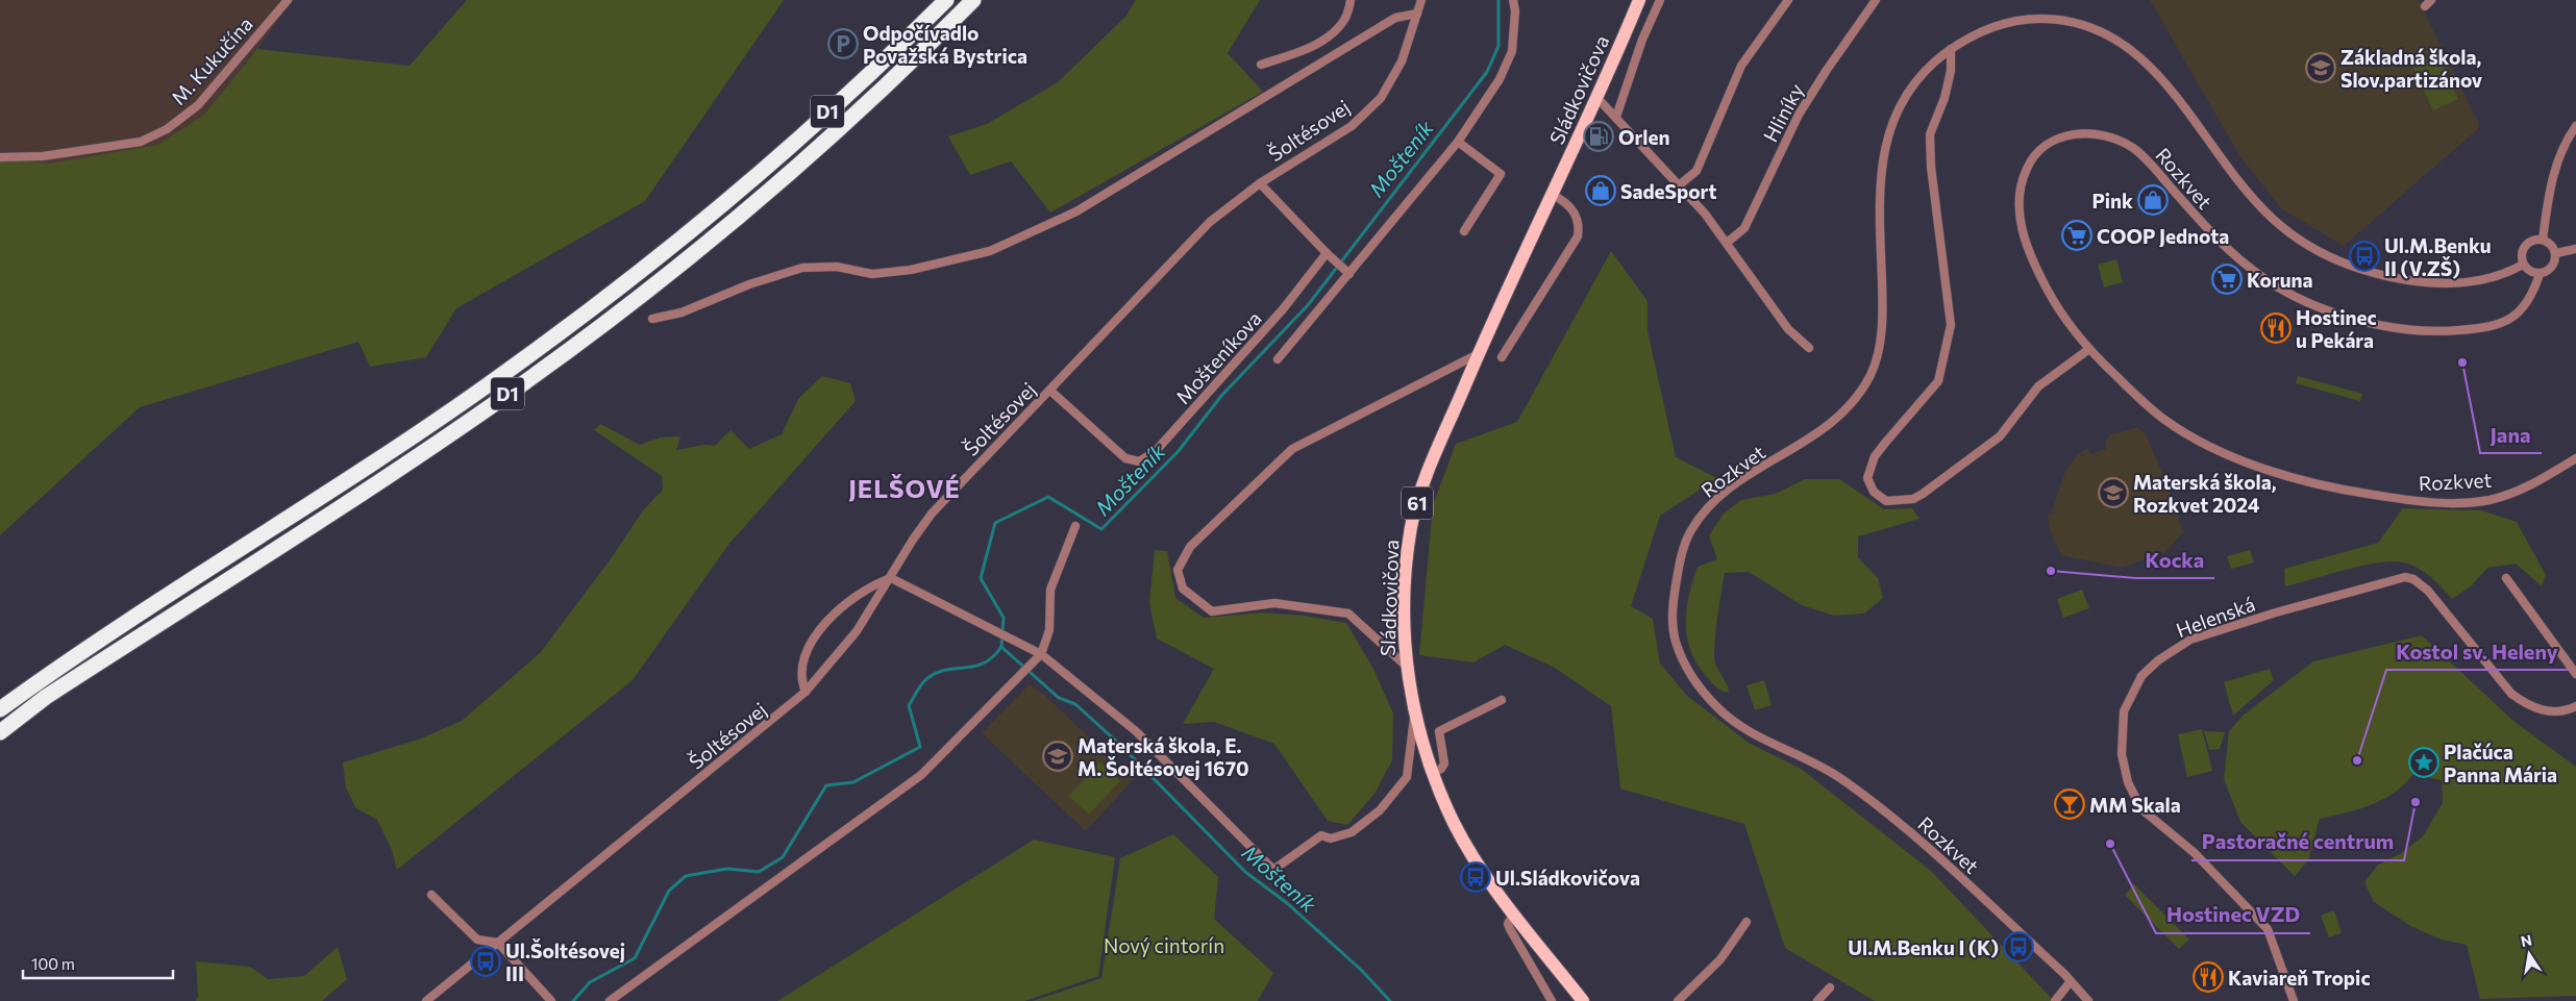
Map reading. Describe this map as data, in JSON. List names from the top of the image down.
{
  "streets": {
    "highway": ["D1"],
    "main road": ["Sládkovičova", "61"],
    "street": [
      "M. Kukučína",
      "Hliníky",
      "Šoltésovej",
      "Rozkvet",
      "Mošteníkova",
      "Helenská"
    ]
  },
  "crossings": [
    ["Šoltésovej", "Mošteníkova"]
  ],
  "districts": ["JELŠOVÉ"],
  "water": ["Mošteník"],
  "parks": ["Nový cintorín"],
  "places": {
    "parking": ["Odpočívadlo Považská Bystrica"],
    "school or university": ["Základná škola, Slov.partizánov", "Materská škola, Rozkvet 2024", "Materská škola, E. M. Šoltésovej 1670"],
    "fuel station": ["Orlen"],
    "shop": ["SadeSport", "Pink"],
    "supermarket": ["COOP Jednota", "Koruna"],
    "bus stop": [
      "Ul.M.Benku II (V.ZŠ)",
      "Ul.Sládkovičova",
      "Ul.M.Benku I (K)",
      "Ul.Šoltésovej III"
    ],
    "restaurant": ["Hostinec u Pekára", "Kaviareň Tropic"],
    "other": [
      "Jana",
      "Kocka",
      "Kostol sv. Heleny",
      "Pastoračné centrum",
      "Hostinec VZD"
    ],
    "place": ["Plačúca Panna Mária"],
    "bar": ["MM Skala"]
  },
  "scale_bar": "100 m",
  "north": "top"
}
